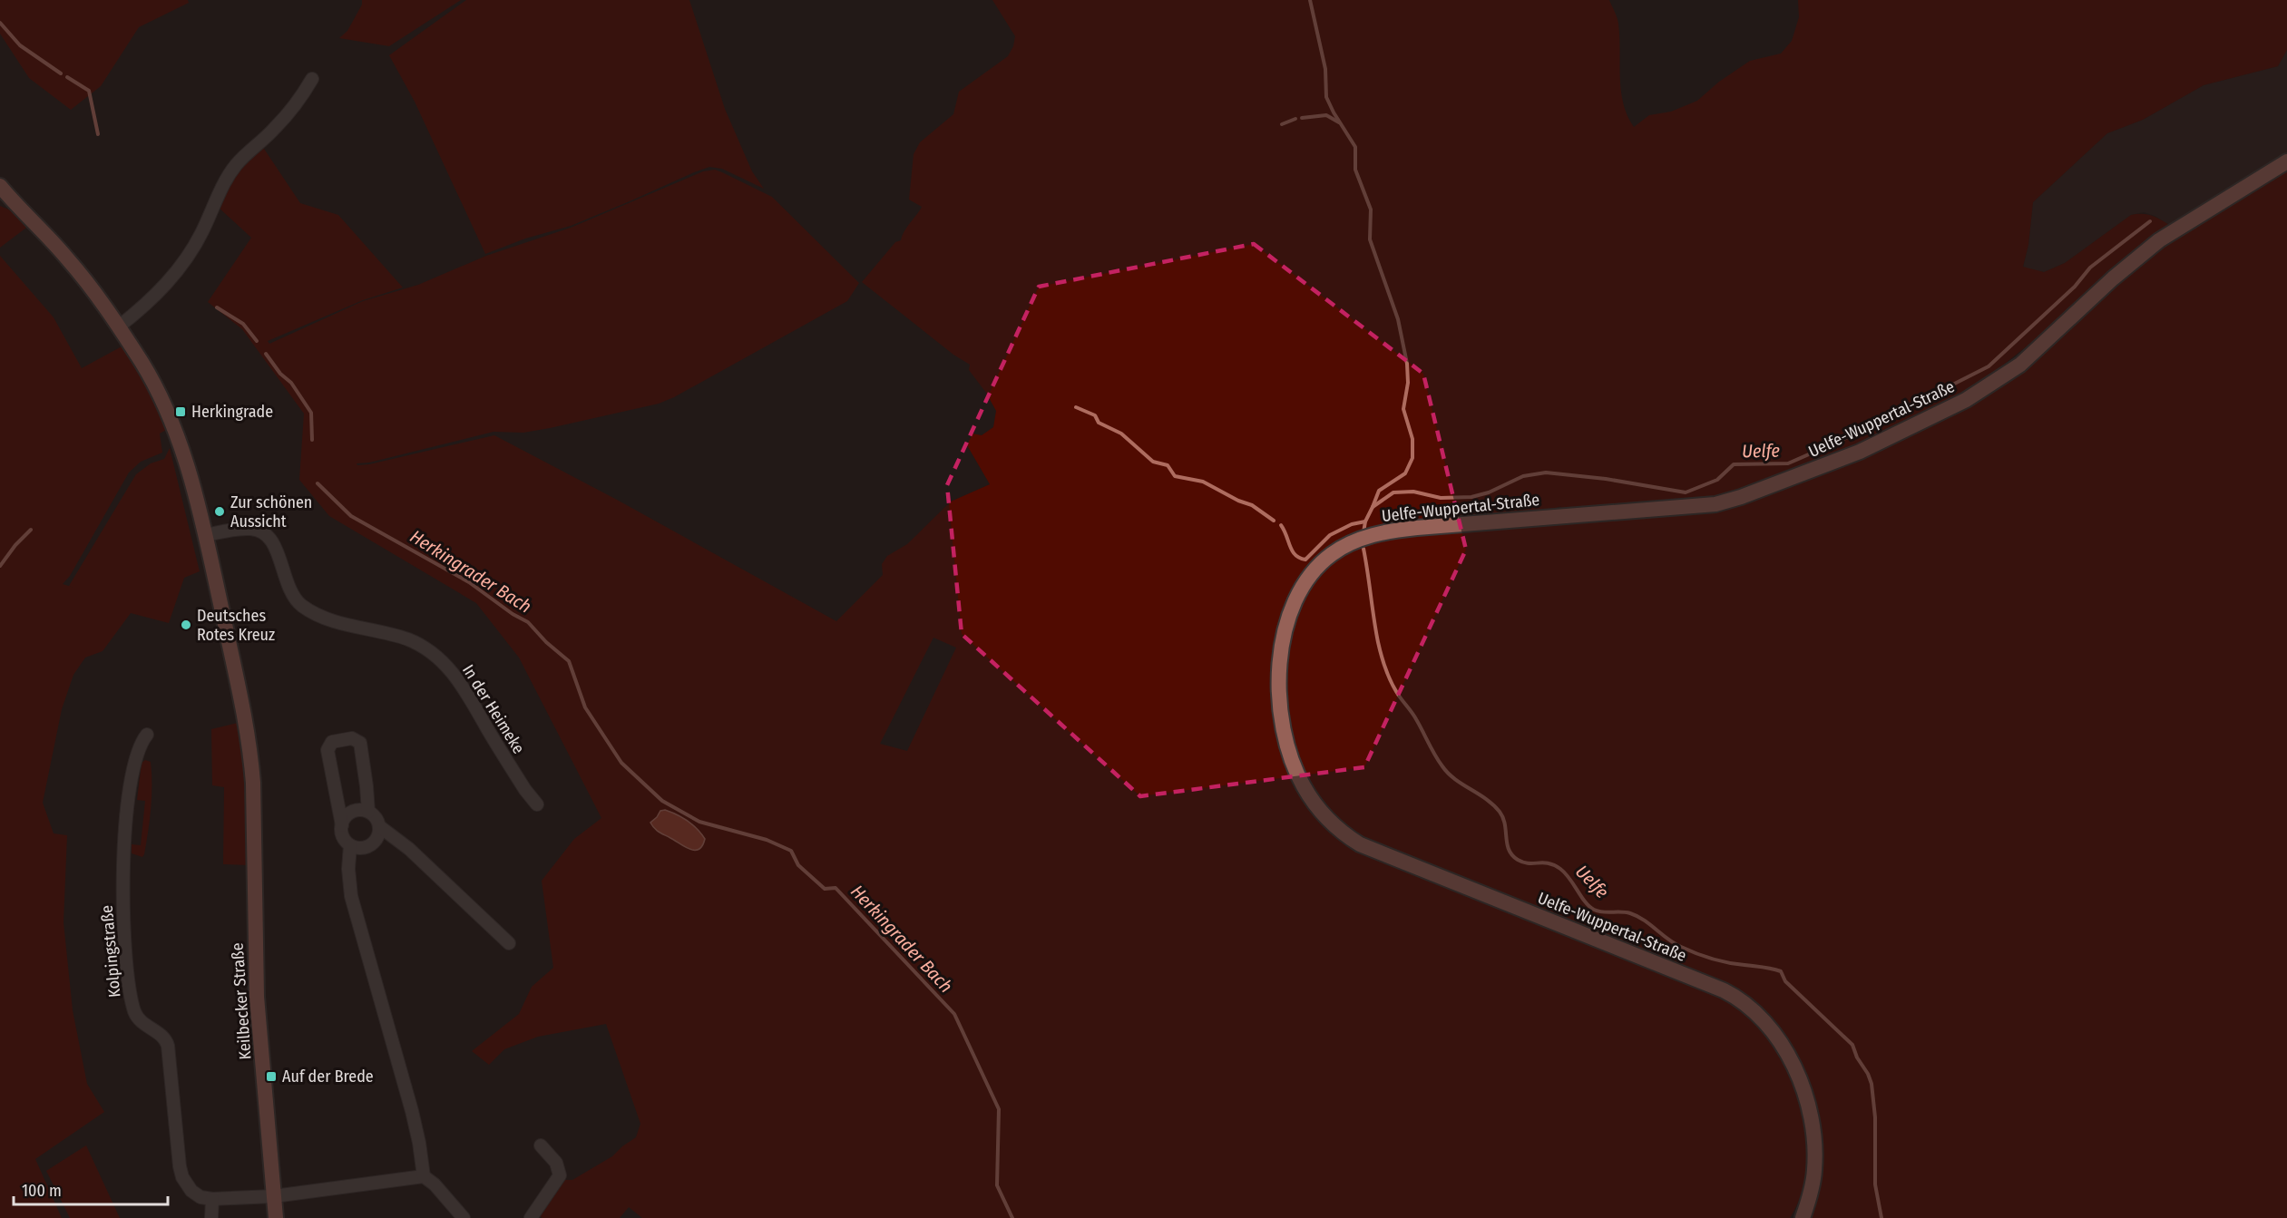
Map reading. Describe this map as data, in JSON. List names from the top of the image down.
{
  "streets": {
    "main road": ["Uelfe-Wuppertal-Straße", "Keilbecker Straße"],
    "street": ["In der Heimeke", "Kolpingstraße"]
  },
  "crossings": [
    ["In der Heimeke", "Keilbecker Straße"]
  ],
  "water": ["Uelfe", "Herkingrader Bach"],
  "places": {
    "transit": ["Herkingrade", "Auf der Brede"],
    "other": ["Zur schönen Aussicht", "Deutsches Rotes Kreuz"]
  },
  "scale_bar": "100 m"
}
